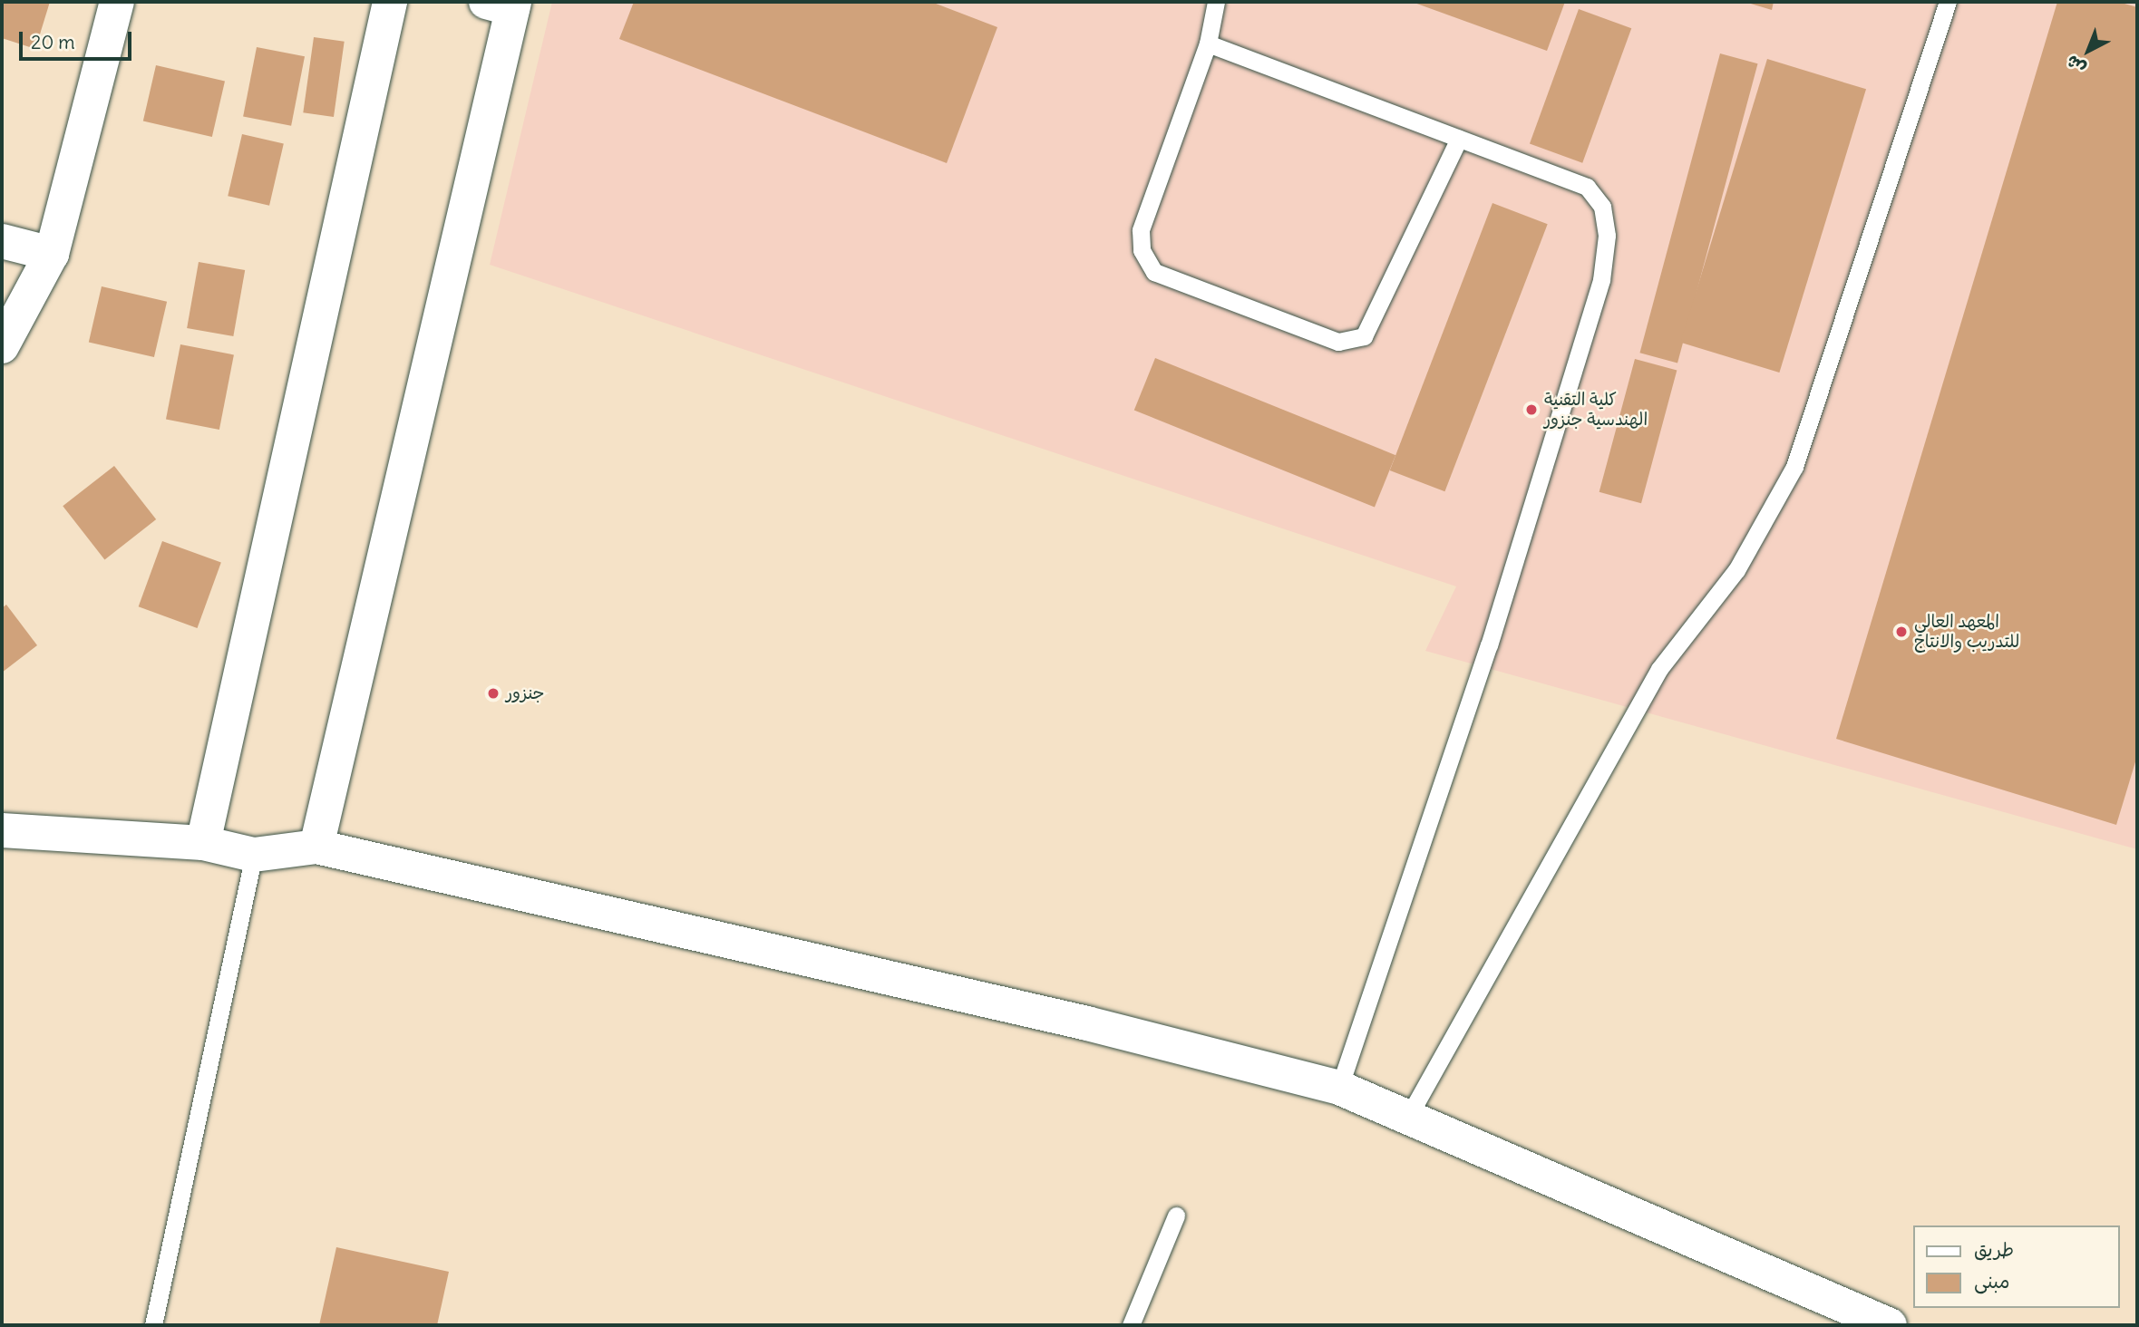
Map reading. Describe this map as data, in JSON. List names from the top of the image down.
{
  "places": ["كلية التقنية الهندسية جنزور", "المعهد العالي للتدريب والانتاج", "جنزور"],
  "legend": ["طريق", "مبنى"],
  "scale_bar": "20 m",
  "north": "bottom left"
}
